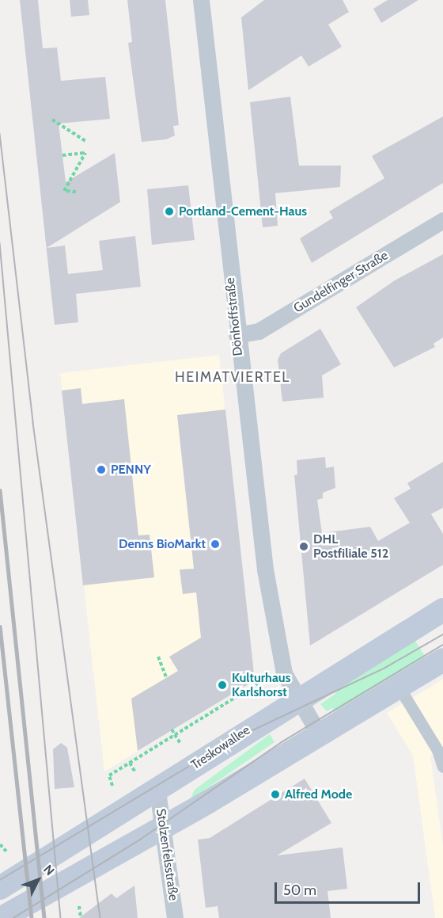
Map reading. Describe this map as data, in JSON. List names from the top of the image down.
{
  "streets": {
    "main road": ["Treskowallee"],
    "street": ["Gundelfinger Straße", "Dönhoffstraße", "Stolzenfelsstraße"]
  },
  "crossings": [
    ["Gundelfinger Straße", "Dönhoffstraße"],
    ["Dönhoffstraße", "Treskowallee"],
    ["Treskowallee", "Stolzenfelsstraße"]
  ],
  "districts": ["HEIMATVIERTEL"],
  "places": [
    "Portland-Cement-Haus",
    "PENNY",
    "Denns BioMarkt",
    "DHL Postfiliale 512",
    "Kulturhaus Karlshorst",
    "Alfred Mode"
  ],
  "scale_bar": "50 m",
  "north": "top right"
}
